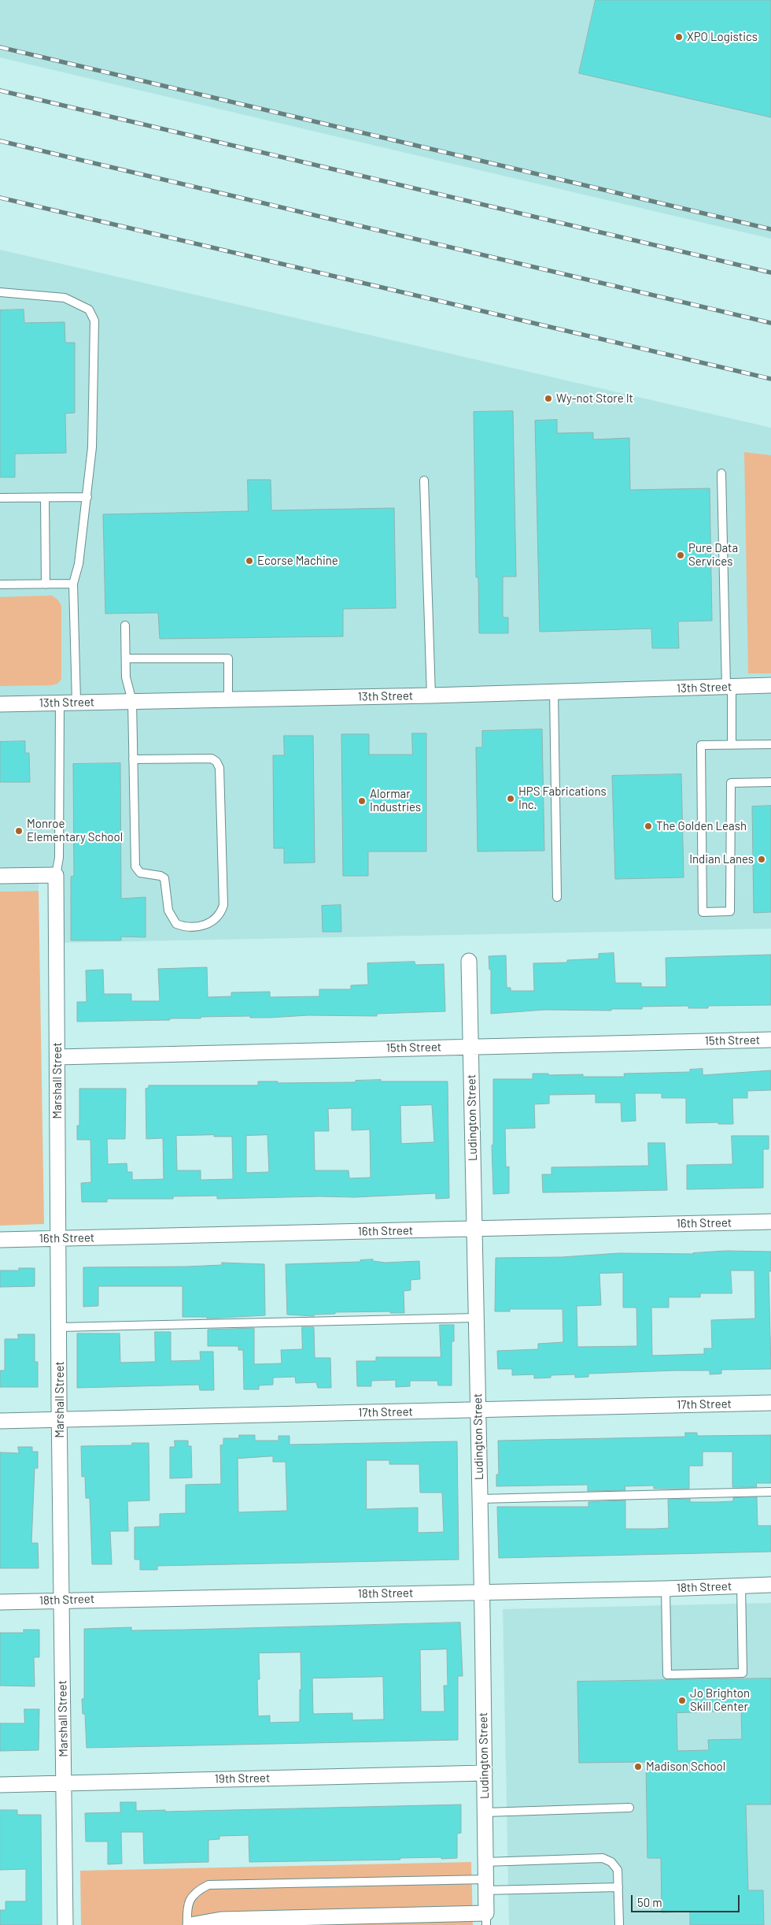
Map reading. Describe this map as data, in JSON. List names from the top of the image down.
{
  "streets": {
    "street": [
      "13th Street",
      "15th Street",
      "Marshall Street",
      "Ludington Street",
      "16th Street",
      "17th Street",
      "18th Street",
      "19th Street"
    ]
  },
  "crossings": [
    ["15th Street", "Marshall Street"],
    ["15th Street", "Ludington Street"],
    ["Marshall Street", "16th Street"],
    ["Marshall Street", "17th Street"],
    ["Marshall Street", "18th Street"],
    ["Marshall Street", "19th Street"],
    ["Ludington Street", "16th Street"],
    ["Ludington Street", "17th Street"],
    ["Ludington Street", "18th Street"],
    ["Ludington Street", "19th Street"]
  ],
  "places": [
    "XPO Logistics",
    "Wy-not Store It",
    "Pure Data Services",
    "Ecorse Machine",
    "HPS Fabrications Inc.",
    "Alormar Industries",
    "The Golden Leash",
    "Monroe Elementary School",
    "Indian Lanes",
    "Jo Brighton Skill Center",
    "Madison School"
  ],
  "scale_bar": "50 m"
}
